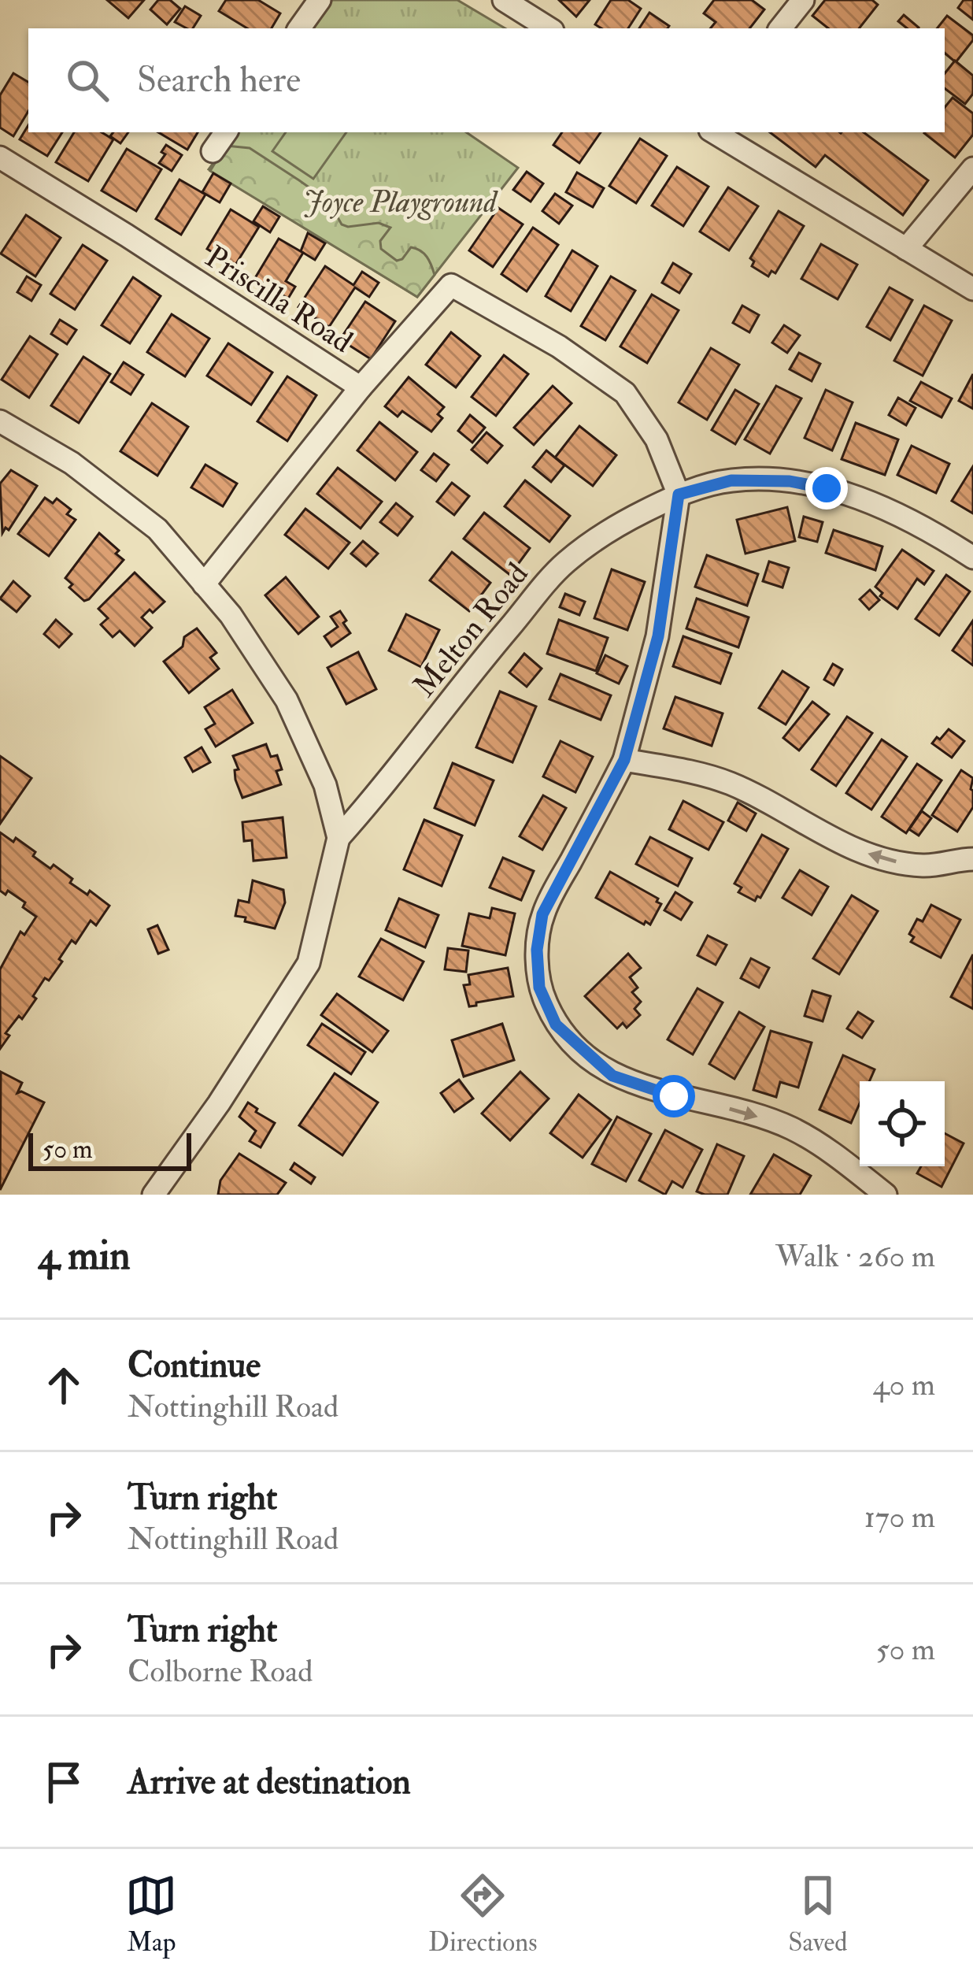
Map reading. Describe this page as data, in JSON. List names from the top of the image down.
{
  "streets": {
    "street": ["Priscilla Road", "Melton Road"]
  },
  "parks": ["Joyce Playground"],
  "scale_bar": "50 m",
  "page": {
    "search": "Search here",
    "scale": "50 m",
    "heading": ["4 min", "Walk · 260 m"],
    "list": [
      ["Continue", "Nottinghill Road", "40 m"],
      ["Turn right", "Nottinghill Road", "170 m"],
      ["Turn right", "Colborne Road", "50 m"],
      "Arrive at destination"
    ],
    "nav": ["Map", "Directions", "Saved"]
  }
}
